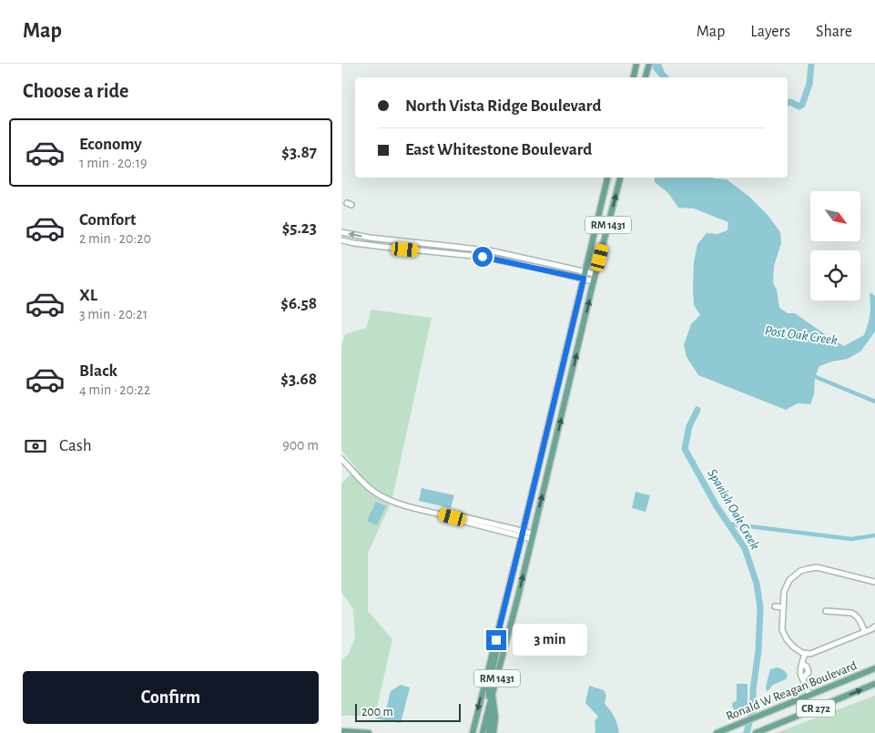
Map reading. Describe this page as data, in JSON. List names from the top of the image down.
{
  "streets": {
    "main road": ["RM 1431", "Ronald W Reagan Boulevard", "CR 272"]
  },
  "water": ["Post Oak Creek", "Spanish Oak Creek"],
  "scale_bar": "200 m",
  "north": "bottom right",
  "page": {
    "header": "Map",
    "nav": ["Map", "Layers", "Share"],
    "heading": "Choose a ride",
    "banner": ["North Vista Ridge Boulevard", "East Whitestone Boulevard"],
    "list": [
      {
        "name": "Economy",
        "note": "1 min · 20:19",
        "value": "$3.87"
      },
      {
        "name": "Comfort",
        "note": "2 min · 20:20",
        "value": "$5.23"
      },
      {
        "name": "XL",
        "note": "3 min · 20:21",
        "value": "$6.58"
      },
      {
        "name": "Black",
        "note": "4 min · 20:22",
        "value": "$3.68"
      }
    ],
    "pay": ["Cash", "900 m"],
    "bubble": "3 min",
    "buttons": "Confirm",
    "scale": "200 m"
  }
}
